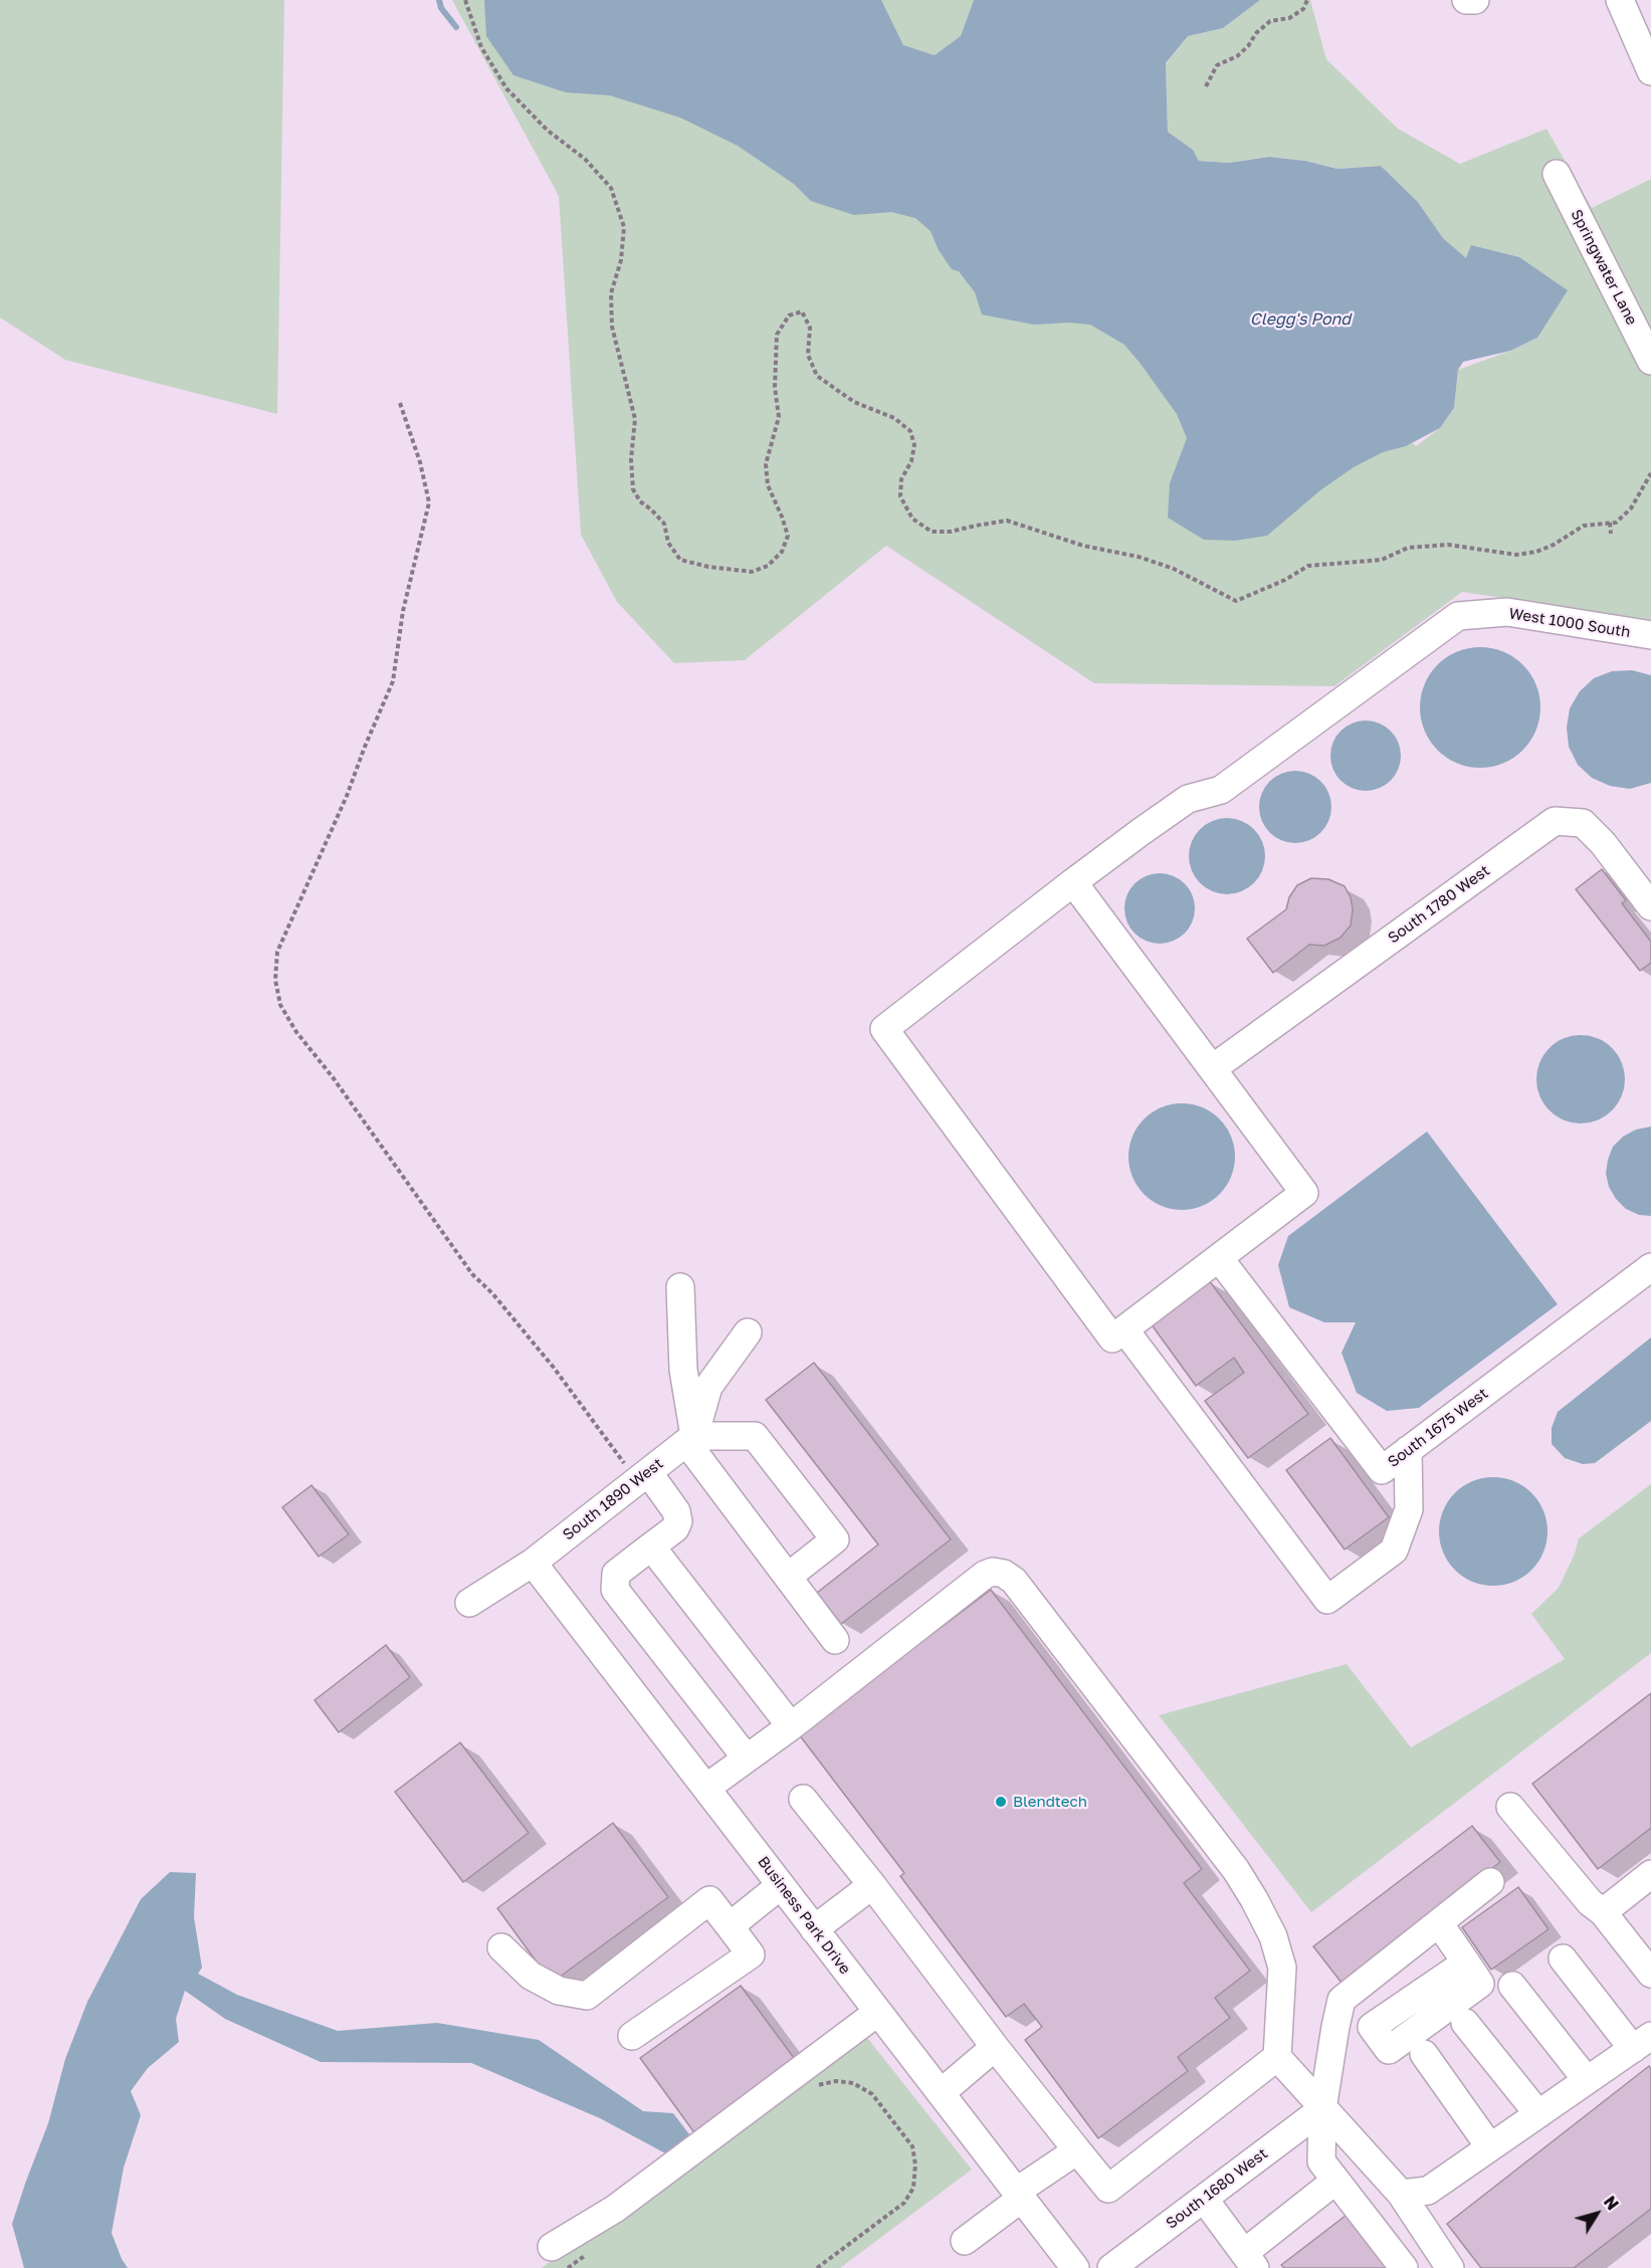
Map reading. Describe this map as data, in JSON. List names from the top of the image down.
{
  "streets": {
    "street": [
      "Springwater Lane",
      "West 1000 South",
      "South 1780 West",
      "South 1675 West",
      "South 1890 West",
      "Business Park Drive",
      "South 1680 West"
    ]
  },
  "crossings": [
    ["South 1890 West", "Business Park Drive"]
  ],
  "water": ["Clegg's Pond"],
  "places": ["Blendtech"],
  "north": "top right"
}
